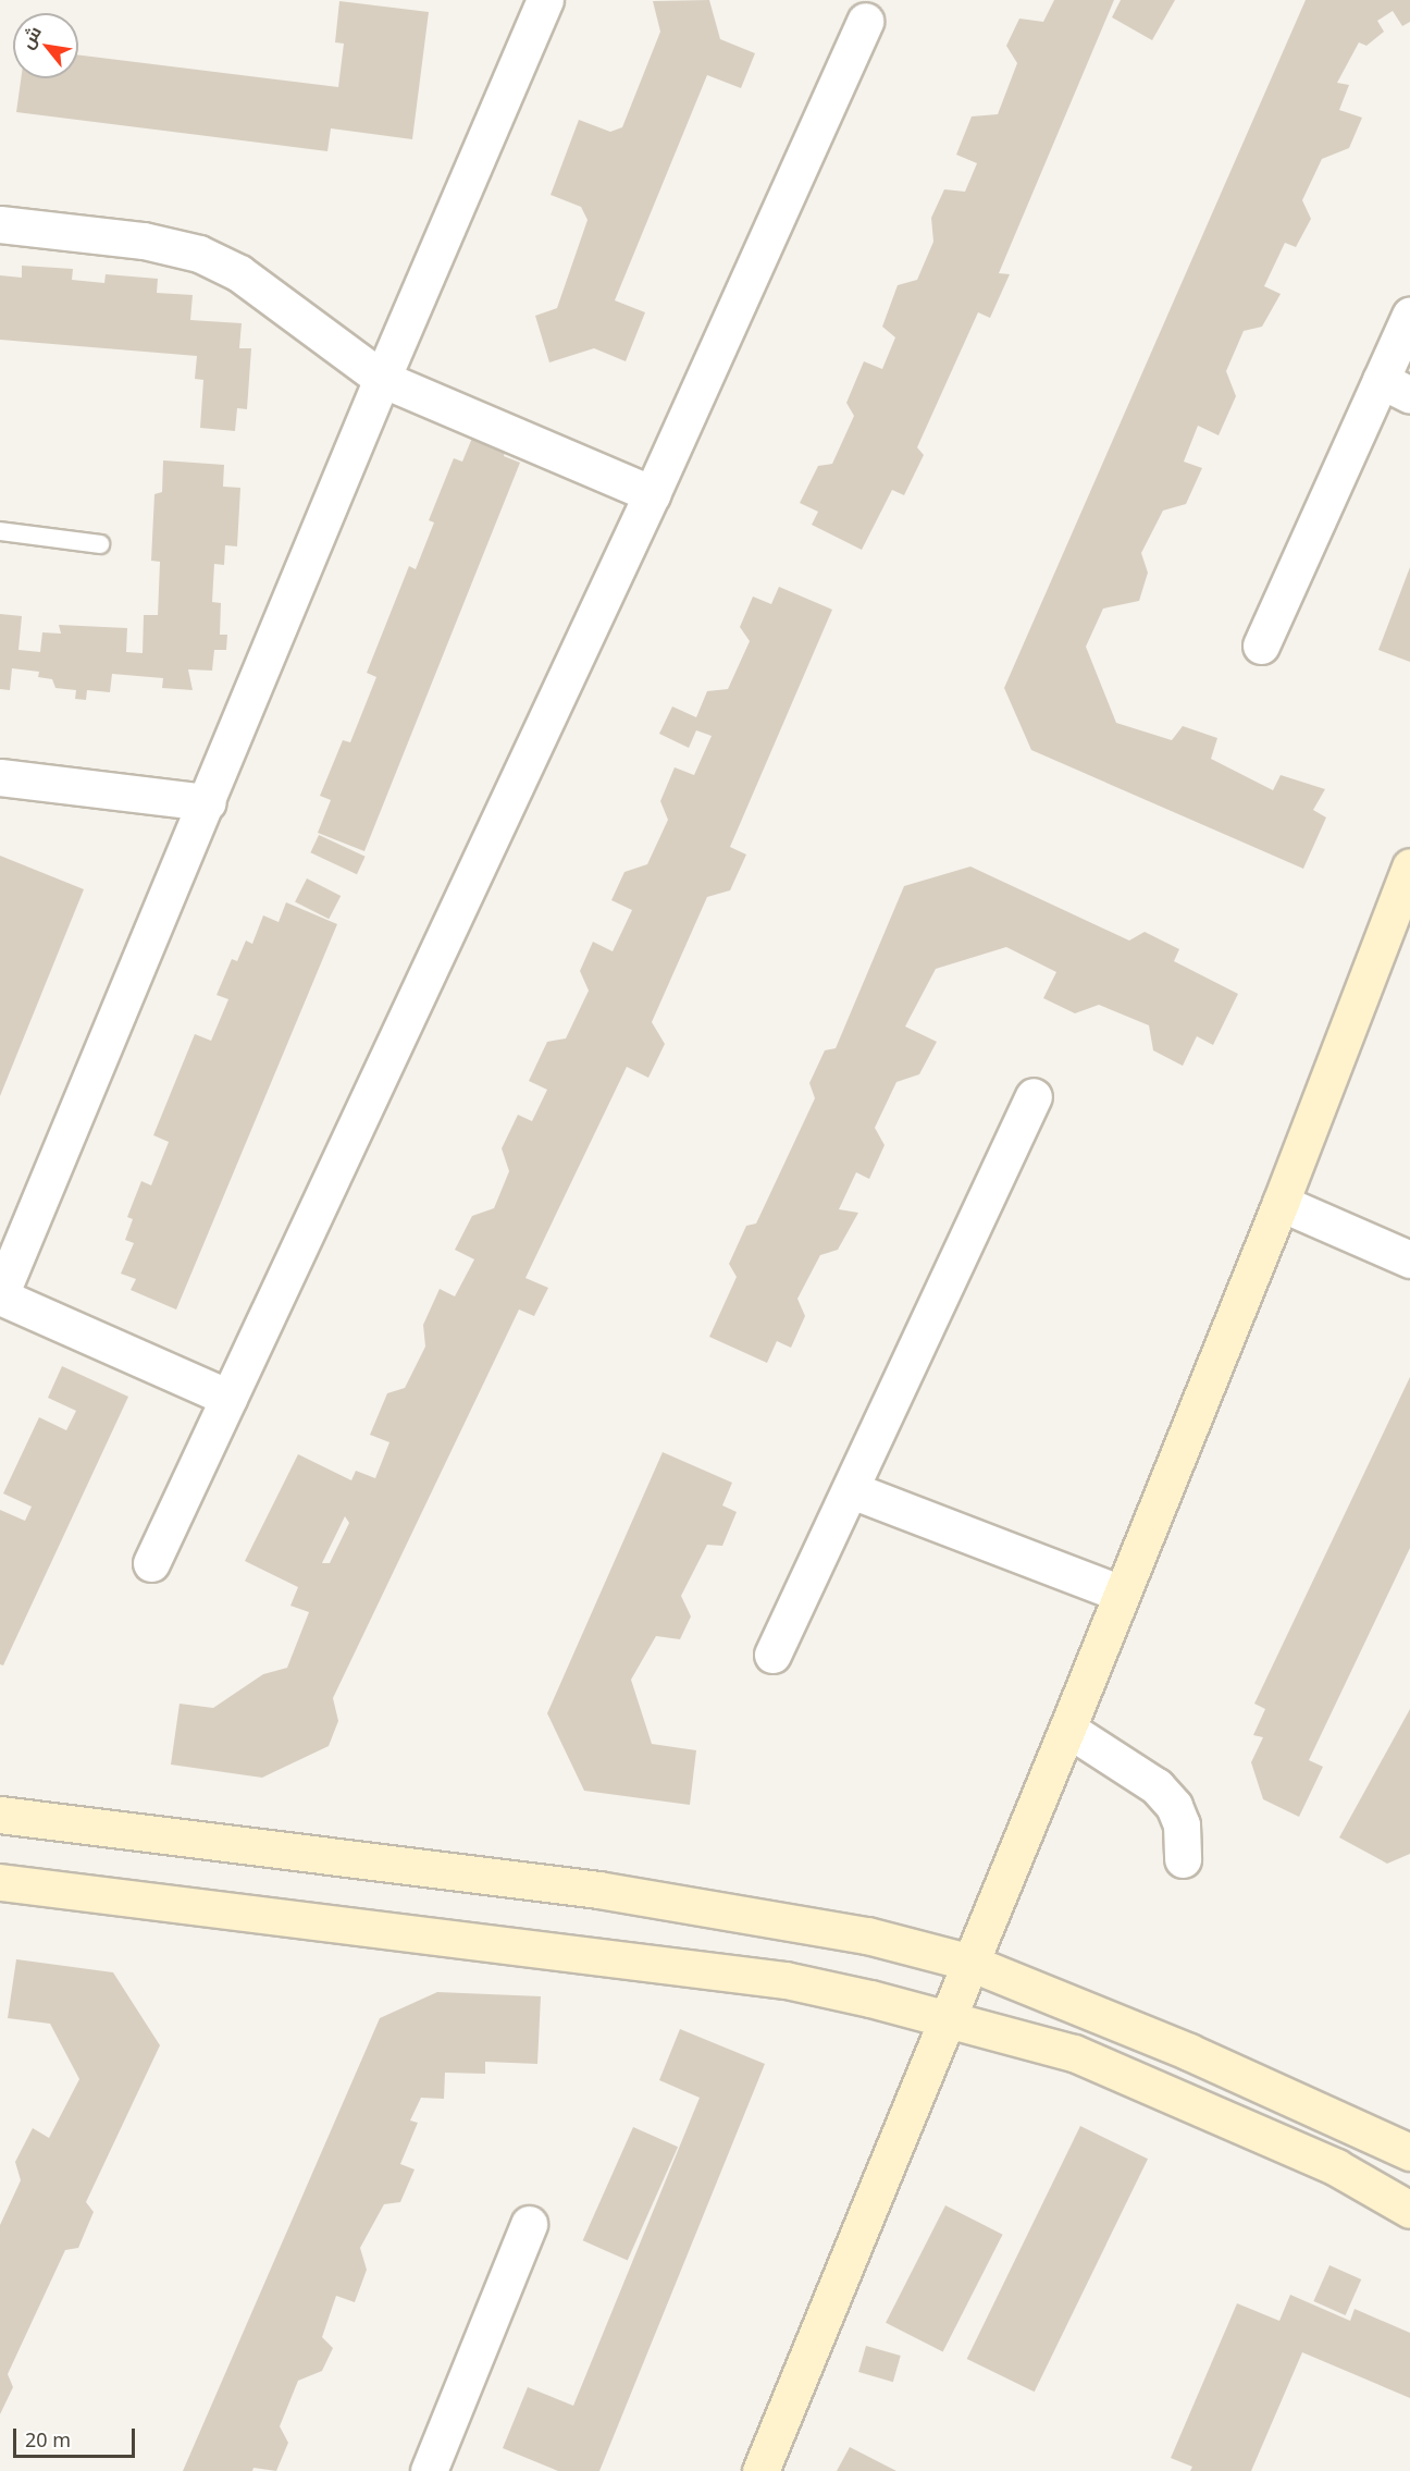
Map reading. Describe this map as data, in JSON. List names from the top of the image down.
{
  "scale_bar": "20 m",
  "north": "top left"
}
